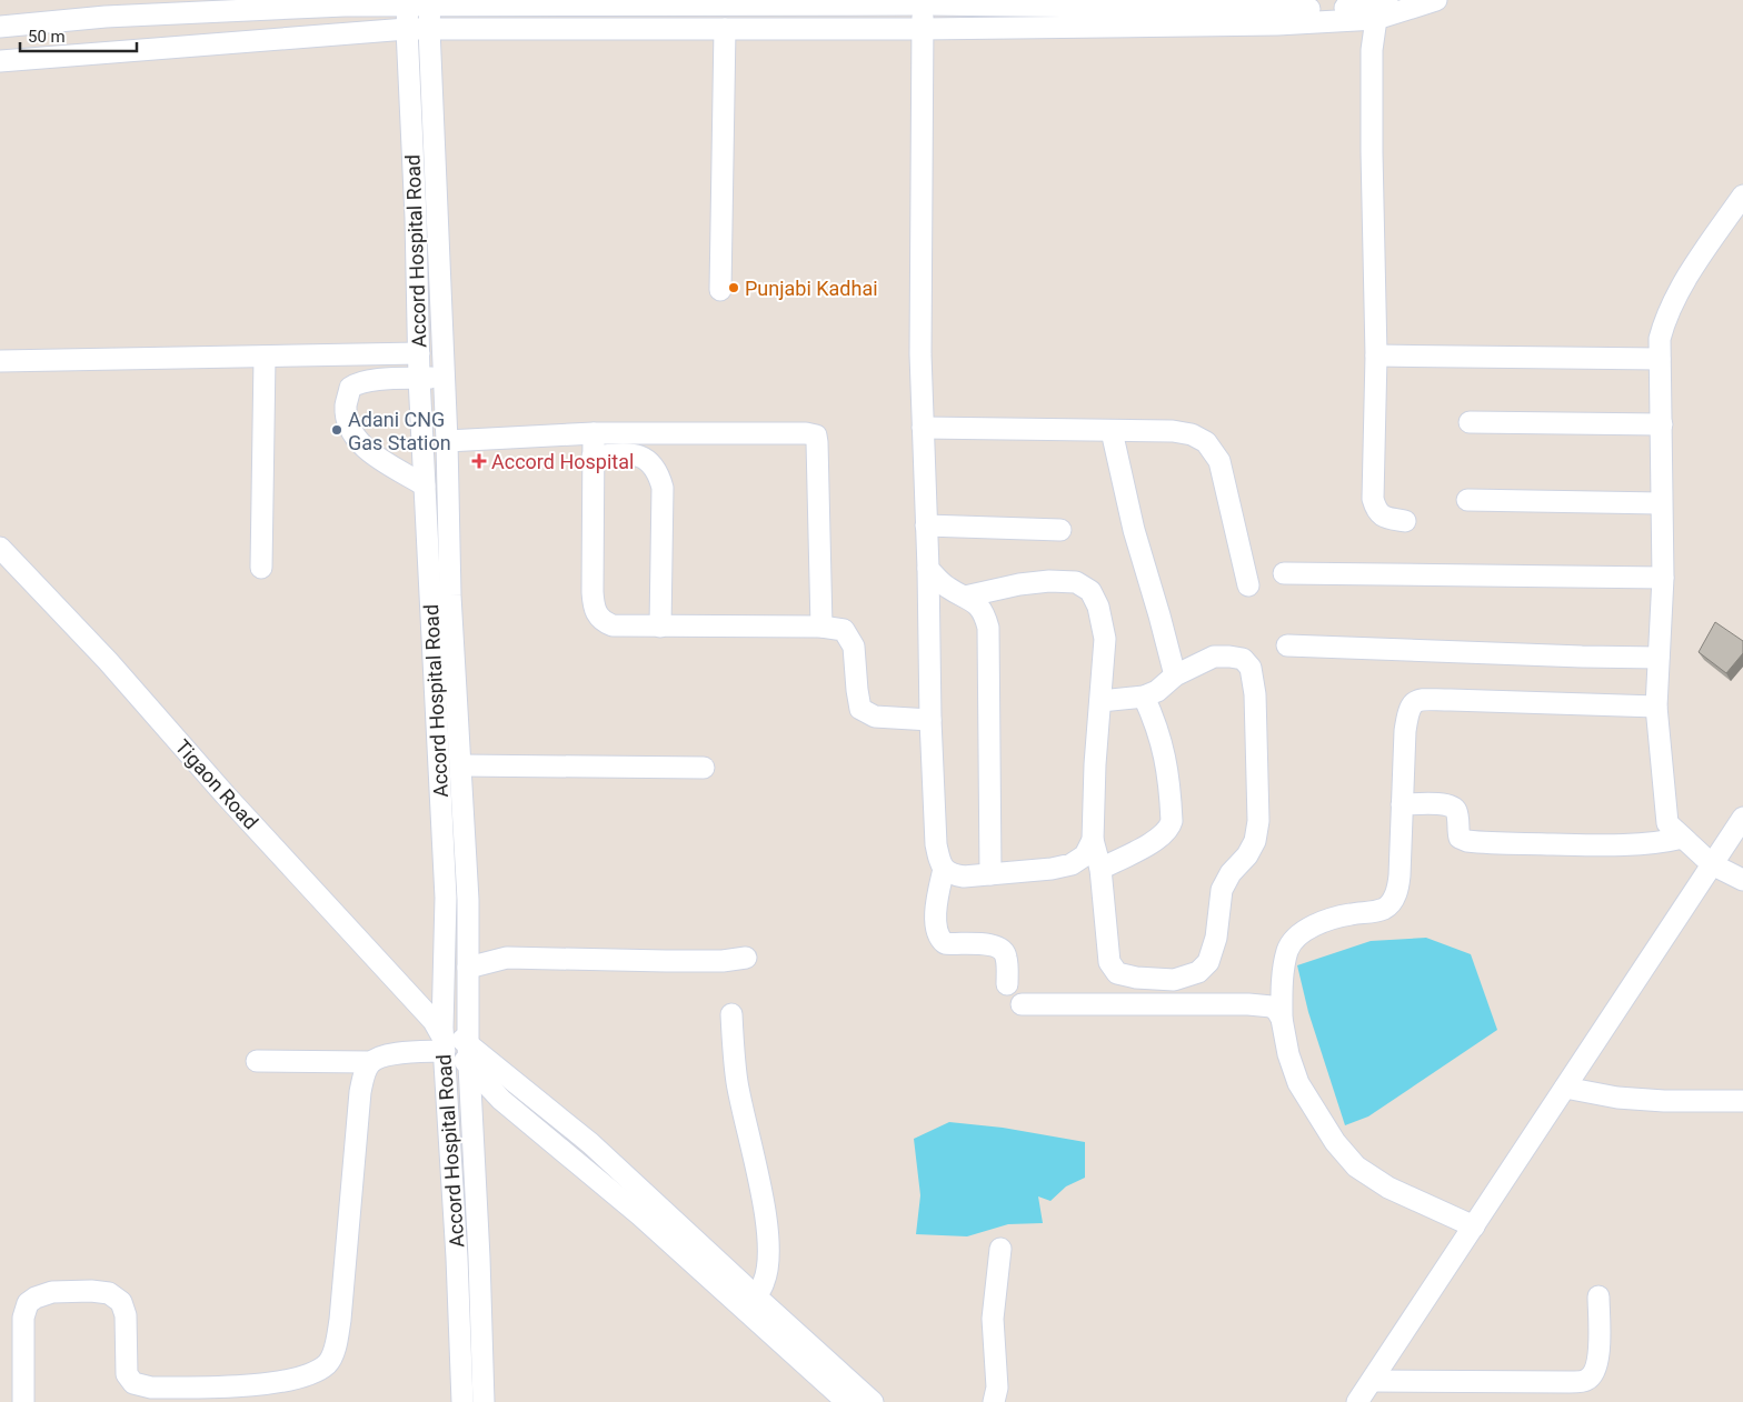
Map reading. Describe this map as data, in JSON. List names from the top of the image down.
{
  "streets": {
    "street": ["Accord Hospital Road", "Tigaon Road"]
  },
  "crossings": [
    ["Accord Hospital Road", "Tigaon Road"]
  ],
  "places": {
    "other": ["Punjabi Kadhai", "Adani CNG Gas Station"],
    "health": ["Accord Hospital"]
  },
  "scale_bar": "50 m"
}
